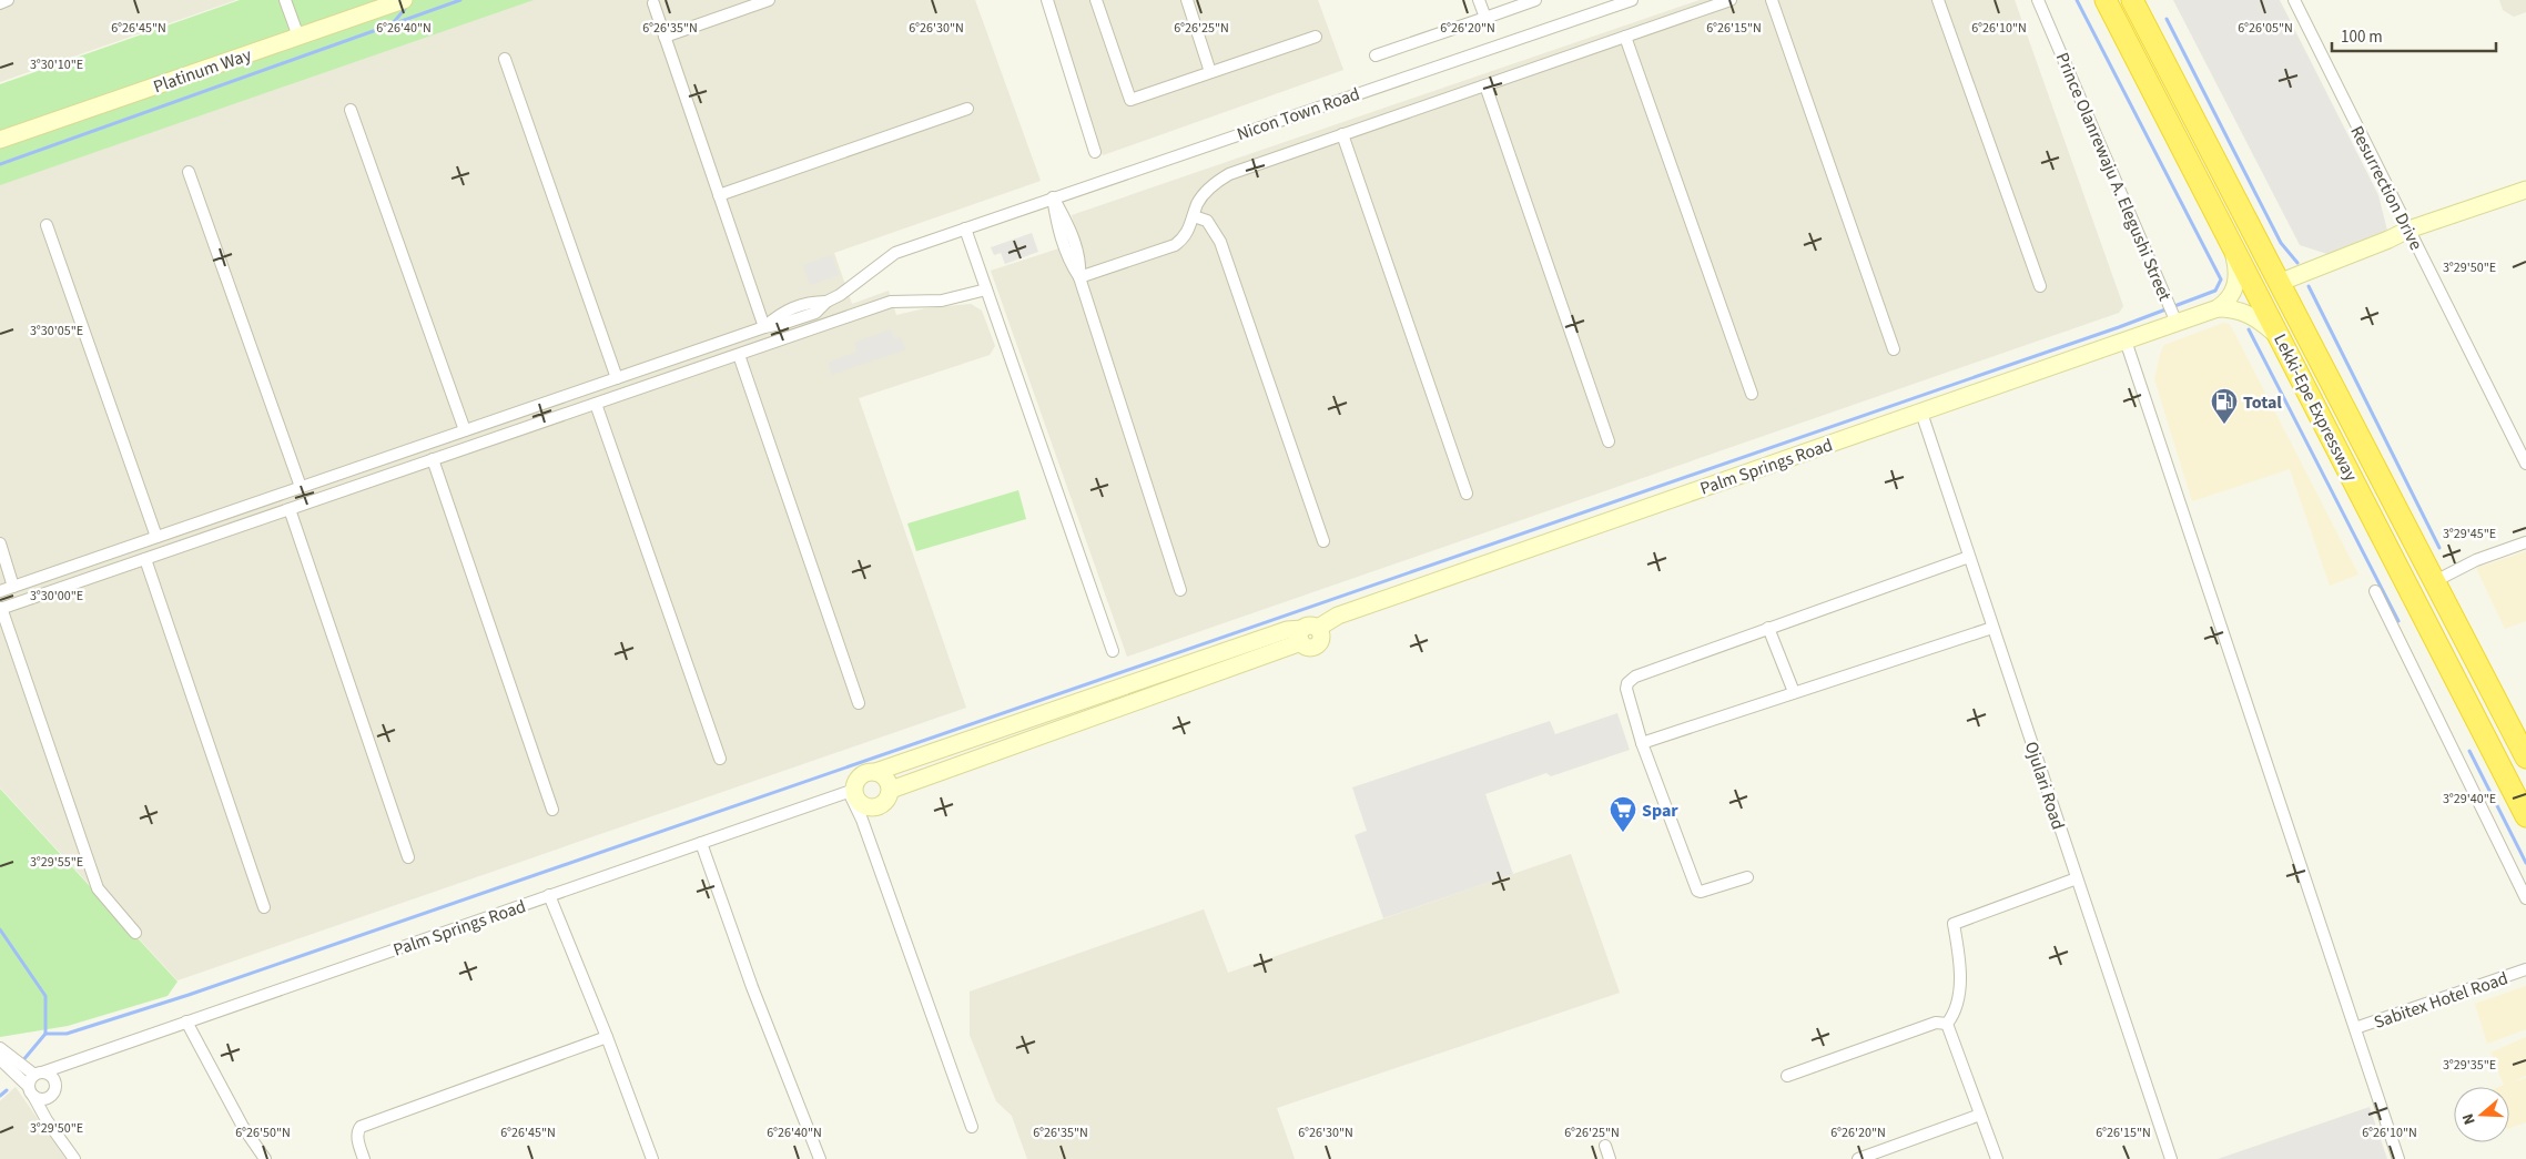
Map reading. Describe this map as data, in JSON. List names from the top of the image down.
{
  "streets": {
    "highway": ["Lekki-Epe Expressway"],
    "street": [
      "Platinum Way",
      "Nicon Town Road",
      "Prince Olanrewaju A. Elegushi Street",
      "Resurrection Drive",
      "Palm Springs Road",
      "Ojulari Road",
      "Sabitex Hotel Road"
    ]
  },
  "crossings": [
    ["Prince Olanrewaju A. Elegushi Street", "Palm Springs Road"],
    ["Lekki-Epe Expressway", "Palm Springs Road"],
    ["Palm Springs Road", "Ojulari Road"]
  ],
  "places": {
    "fuel station": ["Total"],
    "supermarket": ["Spar"]
  },
  "scale_bar": "100 m",
  "north": "left",
  "coordinates": [
    "6°26'05\"N",
    "6°26'45\"N",
    "6°26'40\"N",
    "6°26'35\"N",
    "6°26'30\"N",
    "6°26'25\"N",
    "6°26'20\"N",
    "6°26'15\"N",
    "6°26'10\"N",
    "3°30'10\"E",
    "3°29'50\"E",
    "3°30'05\"E",
    "3°29'45\"E",
    "3°30'00\"E",
    "3°29'40\"E",
    "3°29'55\"E",
    "3°29'35\"E",
    "6°26'50\"N"
  ]
}
